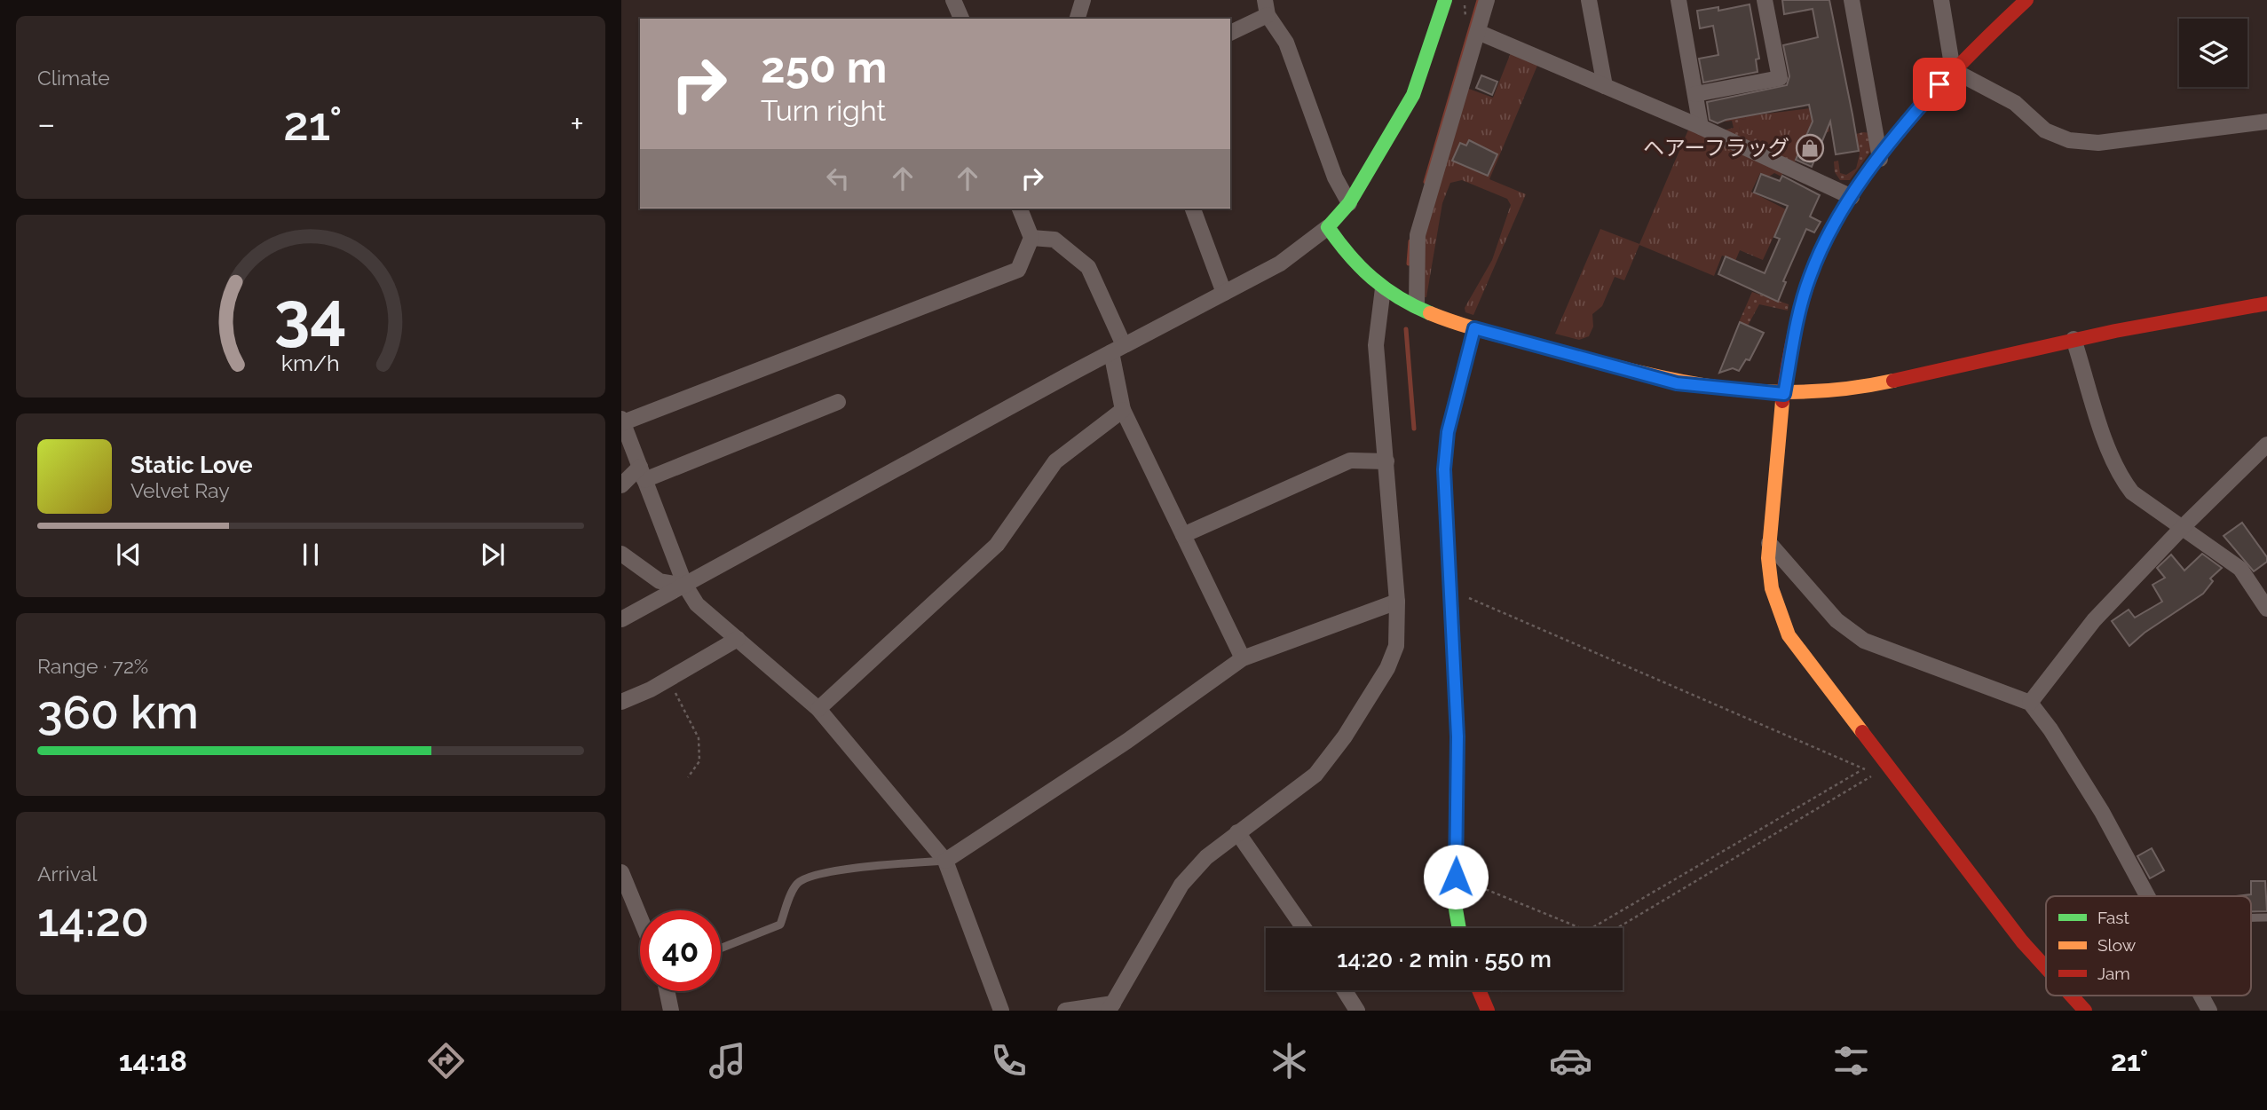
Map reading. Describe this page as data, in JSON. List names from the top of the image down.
{
  "places": {
    "shop": ["ヘアーフラッグ"]
  },
  "legend": ["Fast", "Slow", "Jam"],
  "page": {
    "tile": [
      "Climate",
      ["Range · 72%", "360 km"],
      ["Arrival", "14:20"]
    ],
    "turn": ["250 m", "Turn right"],
    "heat": ["−", "21°", "+"],
    "song": ["Static Love", "Velvet Ray"],
    "limit": "40",
    "trip": "14:20 · 2 min · 550 m",
    "tabs": ["14:18", "21°"],
    "gauge": ["34", "km/h"]
  }
}
